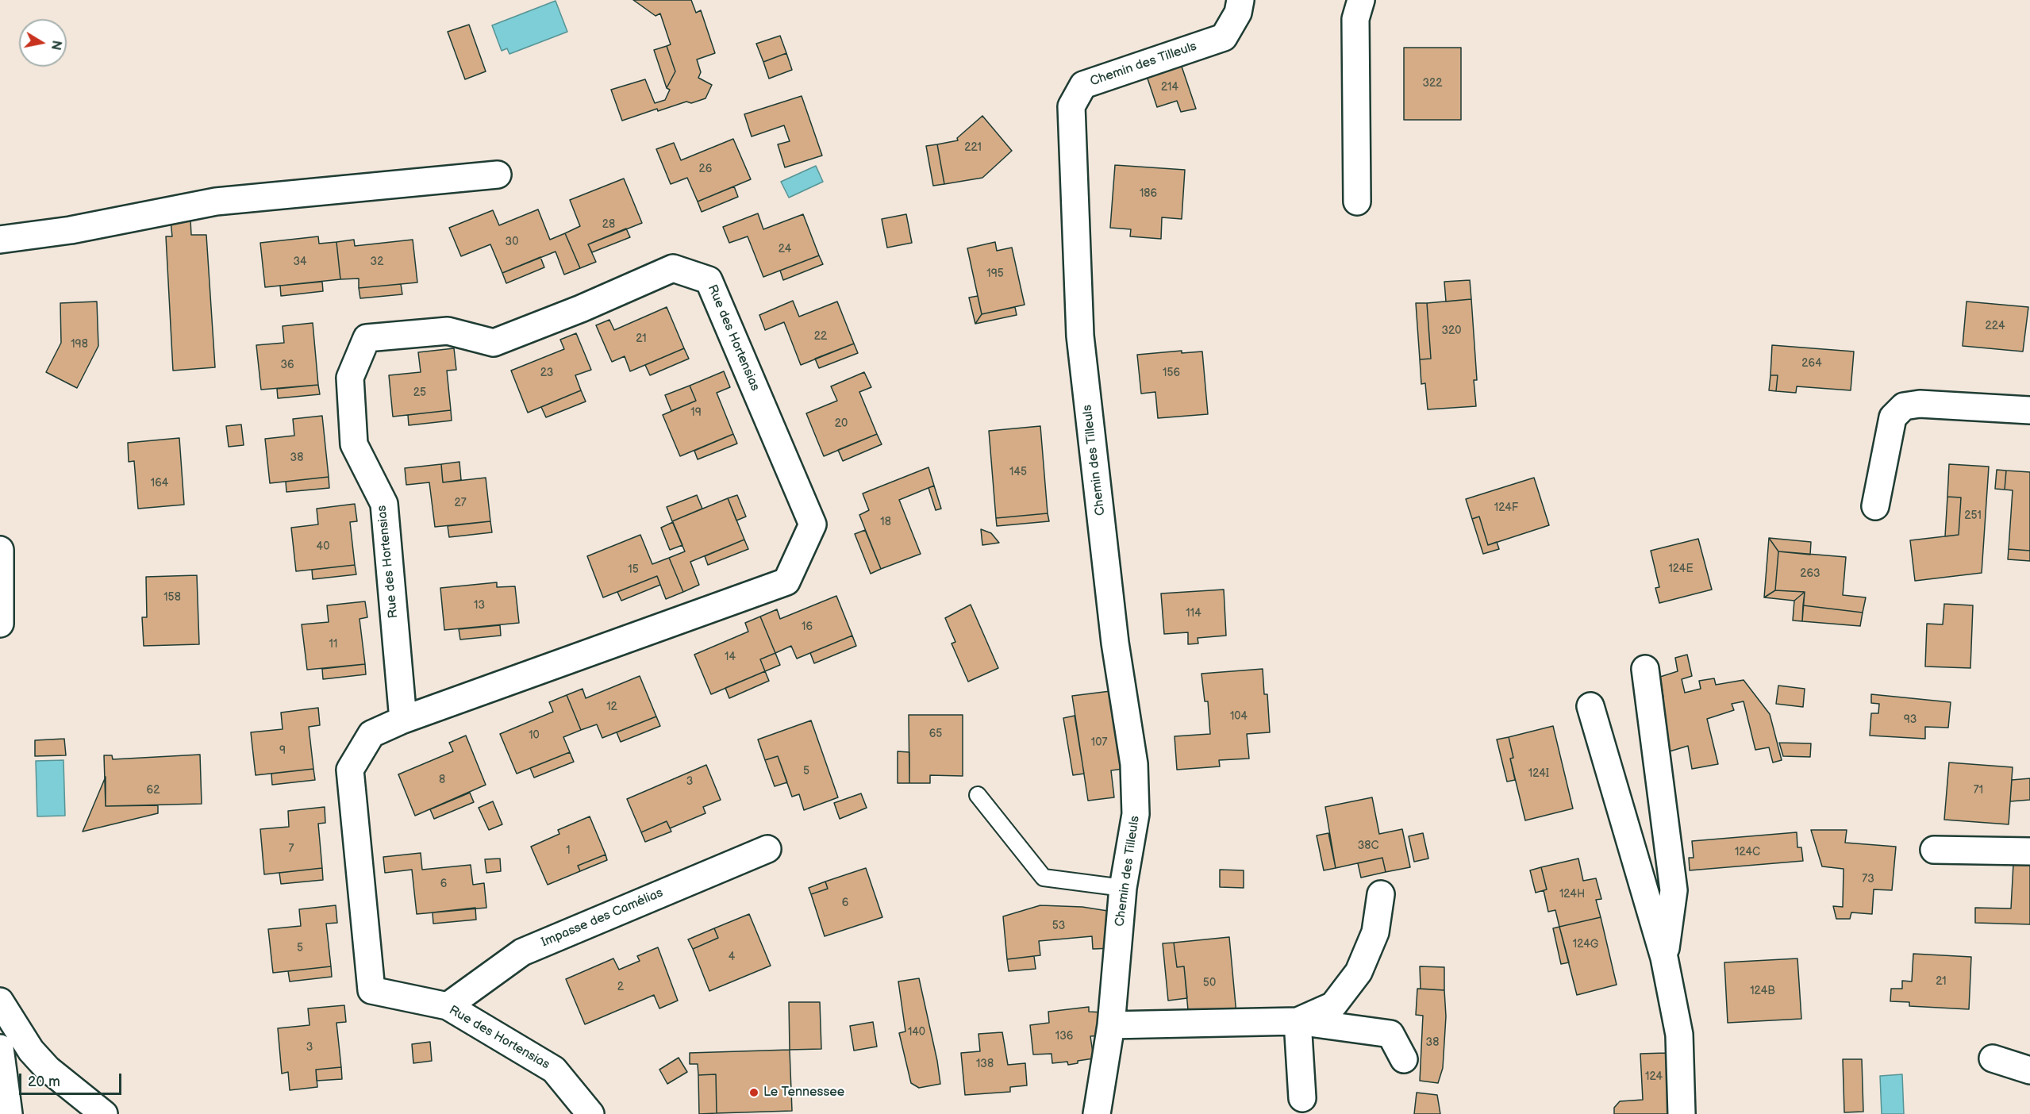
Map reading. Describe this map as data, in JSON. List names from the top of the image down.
{
  "streets": {
    "street": ["Chemin des Tilleuls", "Rue des Hortensias", "Impasse des Camélias"]
  },
  "crossings": [
    ["Rue des Hortensias", "Impasse des Camélias"]
  ],
  "places": ["Le Tennessee"],
  "house_numbers": [
    "322",
    "214",
    "221",
    "26",
    "186",
    "28",
    "30",
    "24",
    "34",
    "32",
    "195",
    "224",
    "320",
    "22",
    "21",
    "198",
    "264",
    "36",
    "23",
    "156",
    "25",
    "19",
    "20",
    "38",
    "145",
    "164",
    "27",
    "124F",
    "251",
    "18",
    "40",
    "124E",
    "15",
    "263",
    "158",
    "13",
    "114",
    "16",
    "11",
    "14",
    "12",
    "104",
    "93",
    "65",
    "10",
    "107",
    "9",
    "5",
    "124I",
    "8",
    "3",
    "62",
    "71",
    "38C",
    "7",
    "1",
    "124C",
    "73",
    "6",
    "124H",
    "6",
    "53",
    "124G",
    "5",
    "4",
    "21",
    "50",
    "2",
    "124B",
    "140",
    "136",
    "38",
    "3",
    "138",
    "124"
  ],
  "scale_bar": "20 m",
  "north": "right"
}
